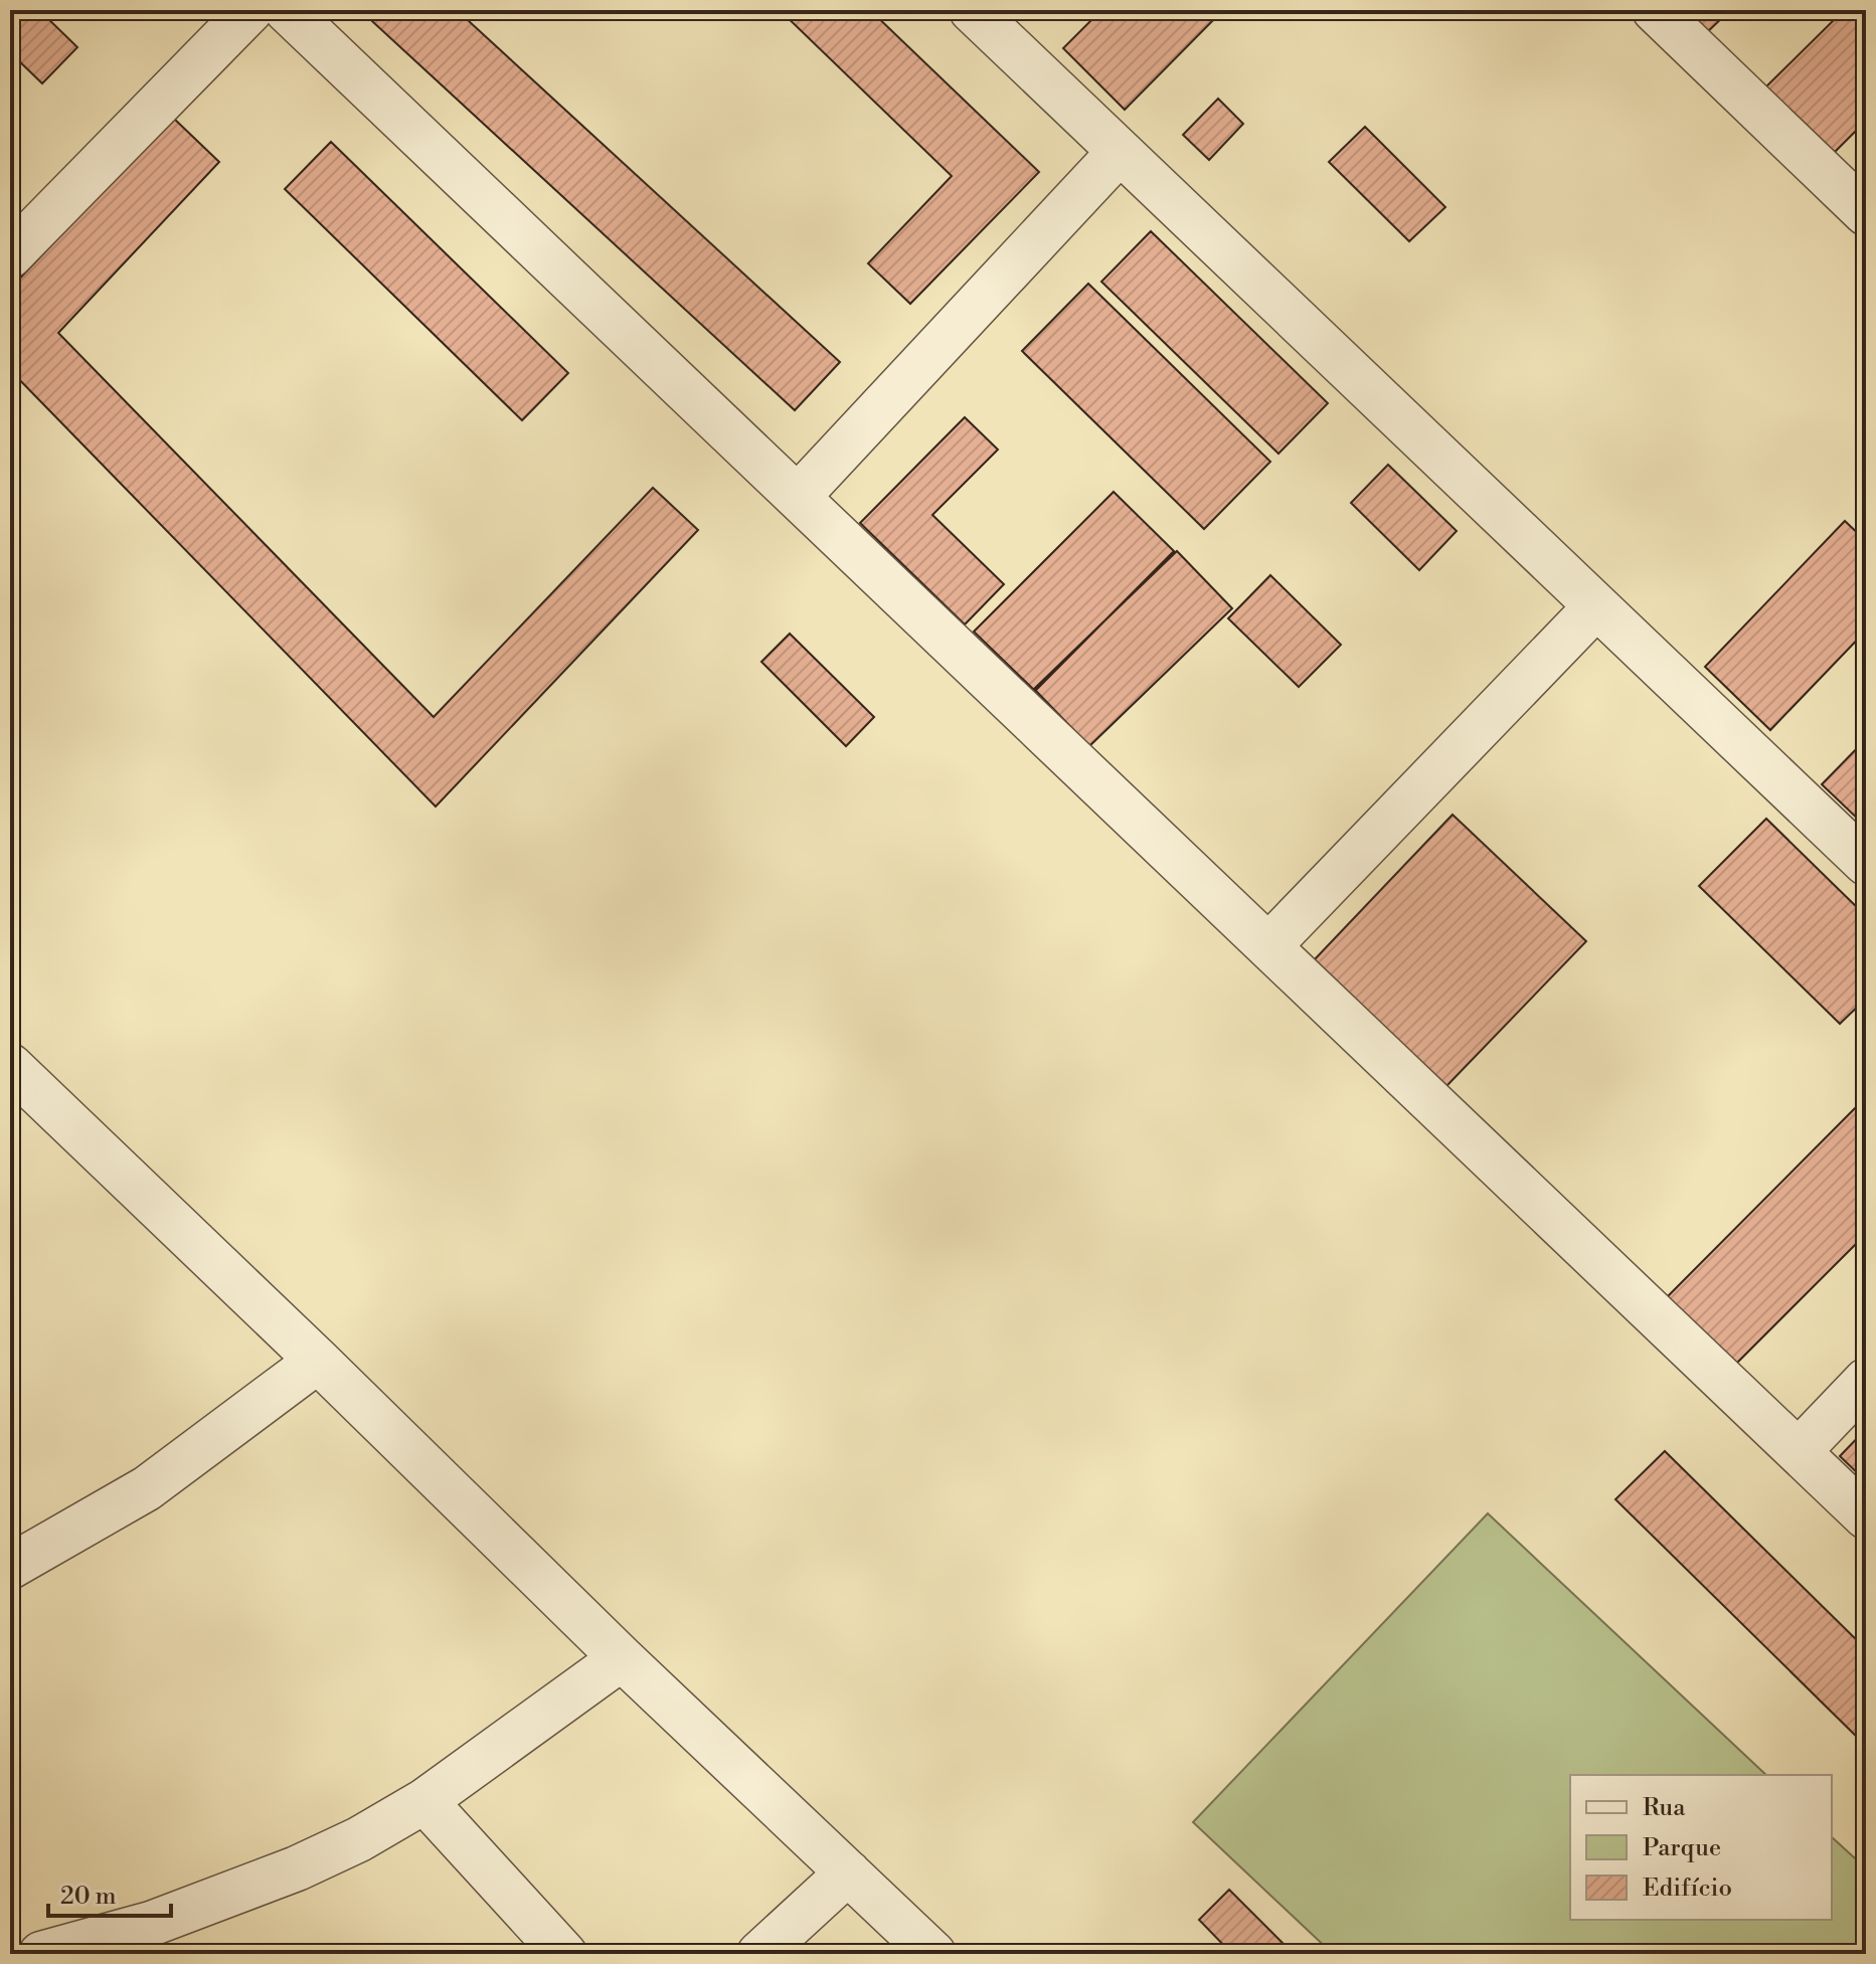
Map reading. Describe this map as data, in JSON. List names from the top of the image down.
{
  "legend": ["Rua", "Parque", "Edifício"],
  "scale_bar": "20 m"
}
